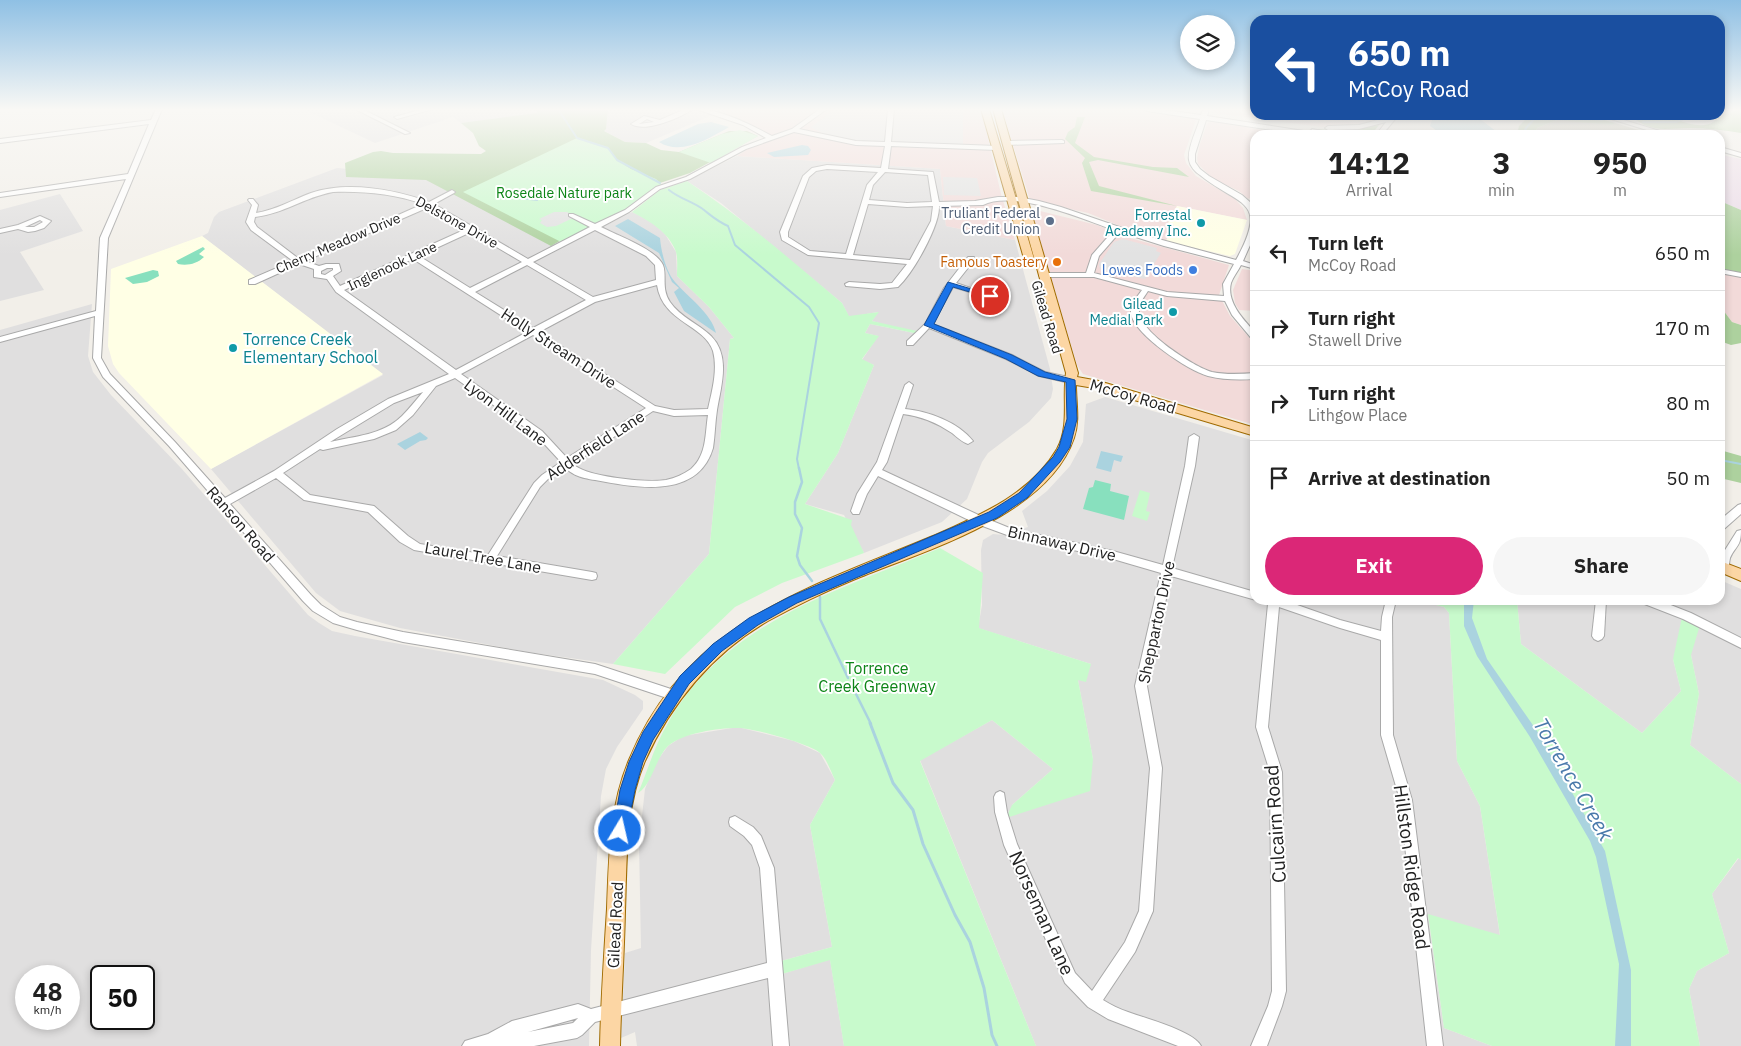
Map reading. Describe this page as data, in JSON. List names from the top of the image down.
{
  "streets": {
    "main road": ["Gilead Road", "McCoy Road"],
    "street": [
      "Delstone Drive",
      "Cherry Meadow Drive",
      "Inglenook Lane",
      "Holly Stream Drive",
      "Lyon Hill Lane",
      "Adderfield Lane",
      "Ranson Road",
      "Binnaway Drive",
      "Laurel Tree Lane",
      "Shepparton Drive",
      "Culcairn Road",
      "Hillston Ridge Road",
      "Norseman Lane"
    ]
  },
  "crossings": [
    ["Delstone Drive", "Cherry Meadow Drive"],
    ["Delstone Drive", "Inglenook Lane"],
    ["Delstone Drive", "Lyon Hill Lane"],
    ["Cherry Meadow Drive", "Lyon Hill Lane"],
    ["Inglenook Lane", "Holly Stream Drive"],
    ["Inglenook Lane", "Lyon Hill Lane"],
    ["Gilead Road", "McCoy Road"],
    ["Gilead Road", "Ranson Road"],
    ["Gilead Road", "Binnaway Drive"],
    ["Holly Stream Drive", "Lyon Hill Lane"],
    ["Holly Stream Drive", "Adderfield Lane"],
    ["Lyon Hill Lane", "Adderfield Lane"],
    ["Adderfield Lane", "Laurel Tree Lane"],
    ["Binnaway Drive", "Shepparton Drive"],
    ["Shepparton Drive", "Norseman Lane"]
  ],
  "water": ["Torrence Creek"],
  "parks": ["Rosedale Nature park", "Torrence Creek Greenway"],
  "places": [
    "Truliant Federal Credit Union",
    "Forrestal Academy Inc.",
    "Famous Toastery",
    "Lowes Foods",
    "Gilead Medial Park",
    "Torrence Creek Elementary School"
  ],
  "page": {
    "turn": ["650 m", "McCoy Road"],
    "eta": [
      "14:12",
      "Arrival",
      "3",
      "min",
      "950",
      "m"
    ],
    "list": [
      {
        "name": "Turn left",
        "note": "McCoy Road",
        "value": "650 m"
      },
      {
        "name": "Turn right",
        "note": "Stawell Drive",
        "value": "170 m"
      },
      {
        "name": "Turn right",
        "note": "Lithgow Place",
        "value": "80 m"
      },
      {
        "name": "Arrive at destination",
        "value": "50 m"
      }
    ],
    "buttons": ["Exit", "Share"],
    "speed": "48 km/h",
    "limit": "50"
  }
}
